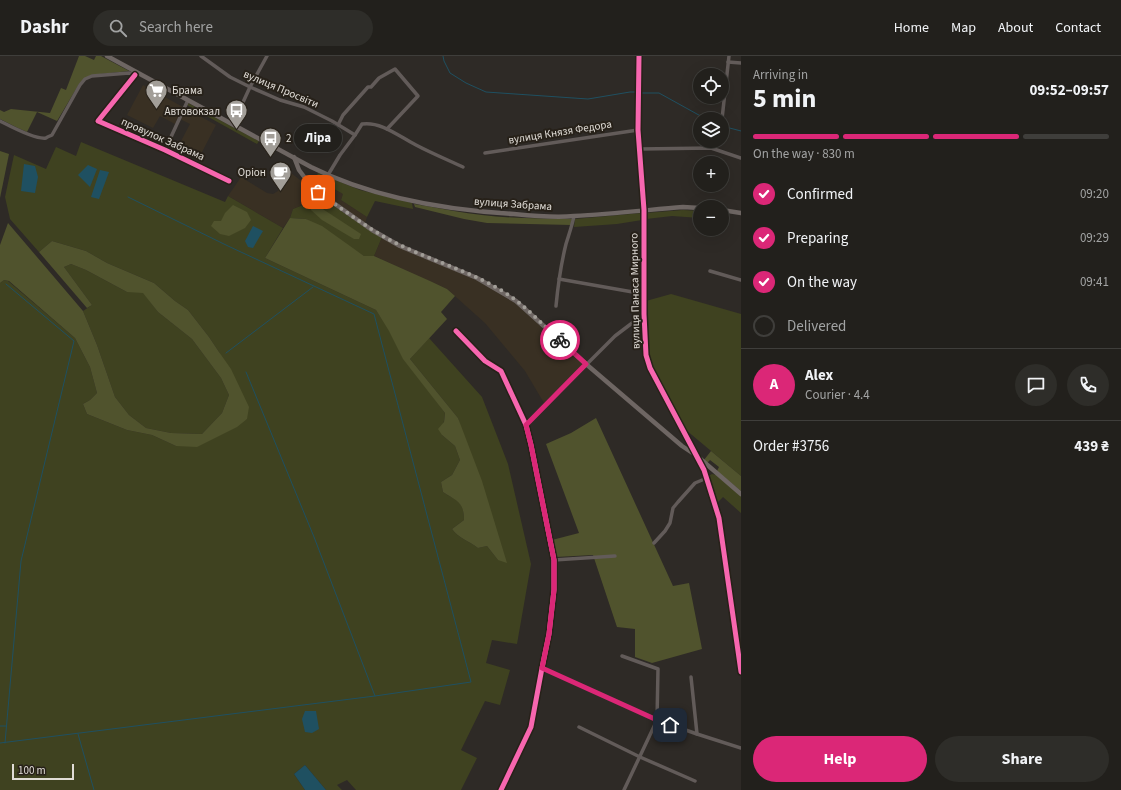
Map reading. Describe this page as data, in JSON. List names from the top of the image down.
{
  "streets": {
    "main road": ["вулиця Забрама"],
    "street": [
      "вулиця Просвіти",
      "вулиця Князя Федора",
      "провулок Забрама",
      "вулиця Панаса Мирного"
    ]
  },
  "crossings": [
    ["провулок Забрама", "вулиця Забрама"],
    ["вулиця Забрама", "вулиця Панаса Мирного"]
  ],
  "places": {
    "supermarket": ["Брама"],
    "bus stop": ["Автовокзал", "2"],
    "cafe": ["Оріон"],
    "other": ["Ліра"]
  },
  "scale_bar": "100 m",
  "page": {
    "header": "Dashr",
    "search": "Search here",
    "nav": [
      "Home",
      "Map",
      "About",
      "Contact"
    ],
    "heading": ["5 min", "Arriving in", "09:52–09:57"],
    "panel": [
      "Alex",
      "Courier · 4.4",
      "Order #3756",
      "439 ₴"
    ],
    "map_buttons": ["+", "−"],
    "bubble": "Ліра",
    "bar": "On the way · 830 m",
    "list": [
      ["Confirmed", "09:20"],
      ["Preparing", "09:29"],
      ["On the way", "09:41"],
      "Delivered"
    ],
    "round": "A",
    "buttons": ["Help", "Share"],
    "scale": "100 m"
  }
}
